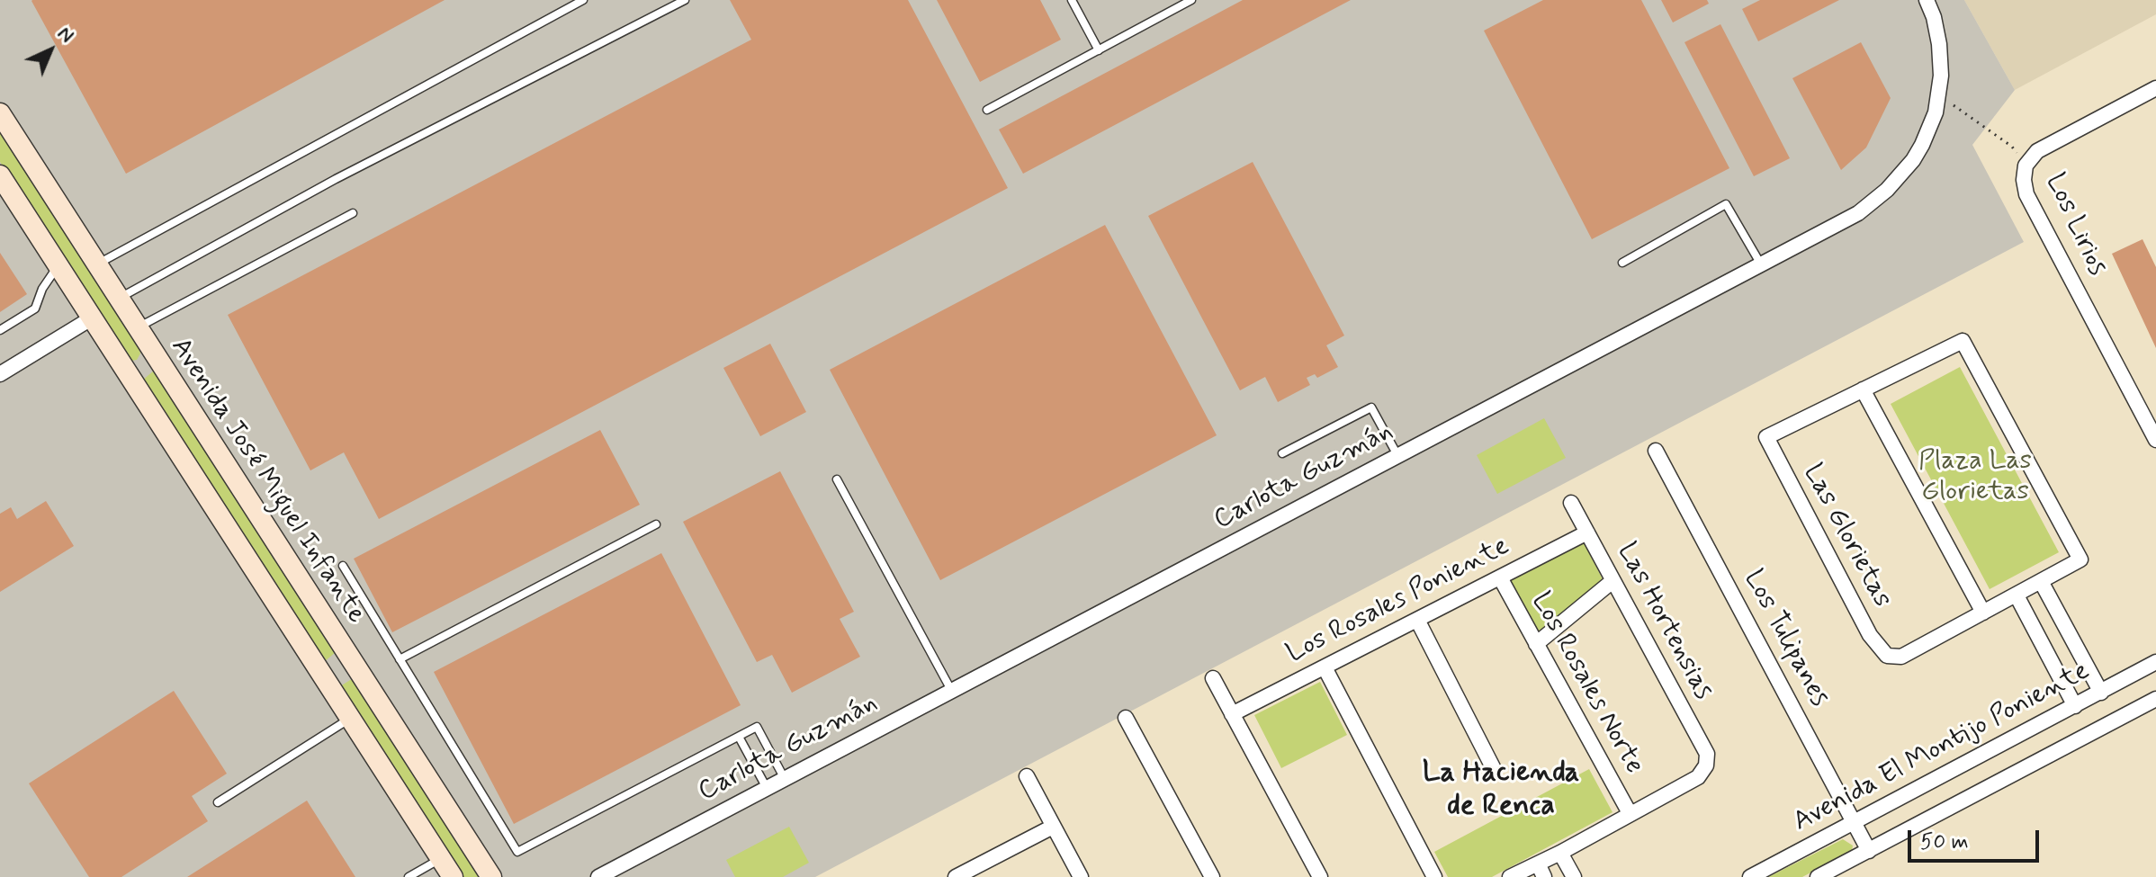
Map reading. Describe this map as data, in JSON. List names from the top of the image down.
{
  "streets": {
    "street": [
      "Los Lirios",
      "Carlota Guzmán",
      "Avenida José Miguel Infante",
      "Las Glorietas",
      "Los Rosales Poniente",
      "Las Hortensias",
      "Los Tulipanes",
      "Los Rosales Norte",
      "Avenida El Montijo Poniente"
    ]
  },
  "crossings": [
    ["Los Rosales Poniente", "Las Hortensias"],
    ["Los Rosales Poniente", "Los Rosales Norte"],
    ["Las Hortensias", "Los Rosales Norte"],
    ["Los Tulipanes", "Avenida El Montijo Poniente"]
  ],
  "districts": ["La Hacienda de Renca"],
  "parks": ["Plaza Las Glorietas"],
  "scale_bar": "50 m",
  "north": "top right"
}
